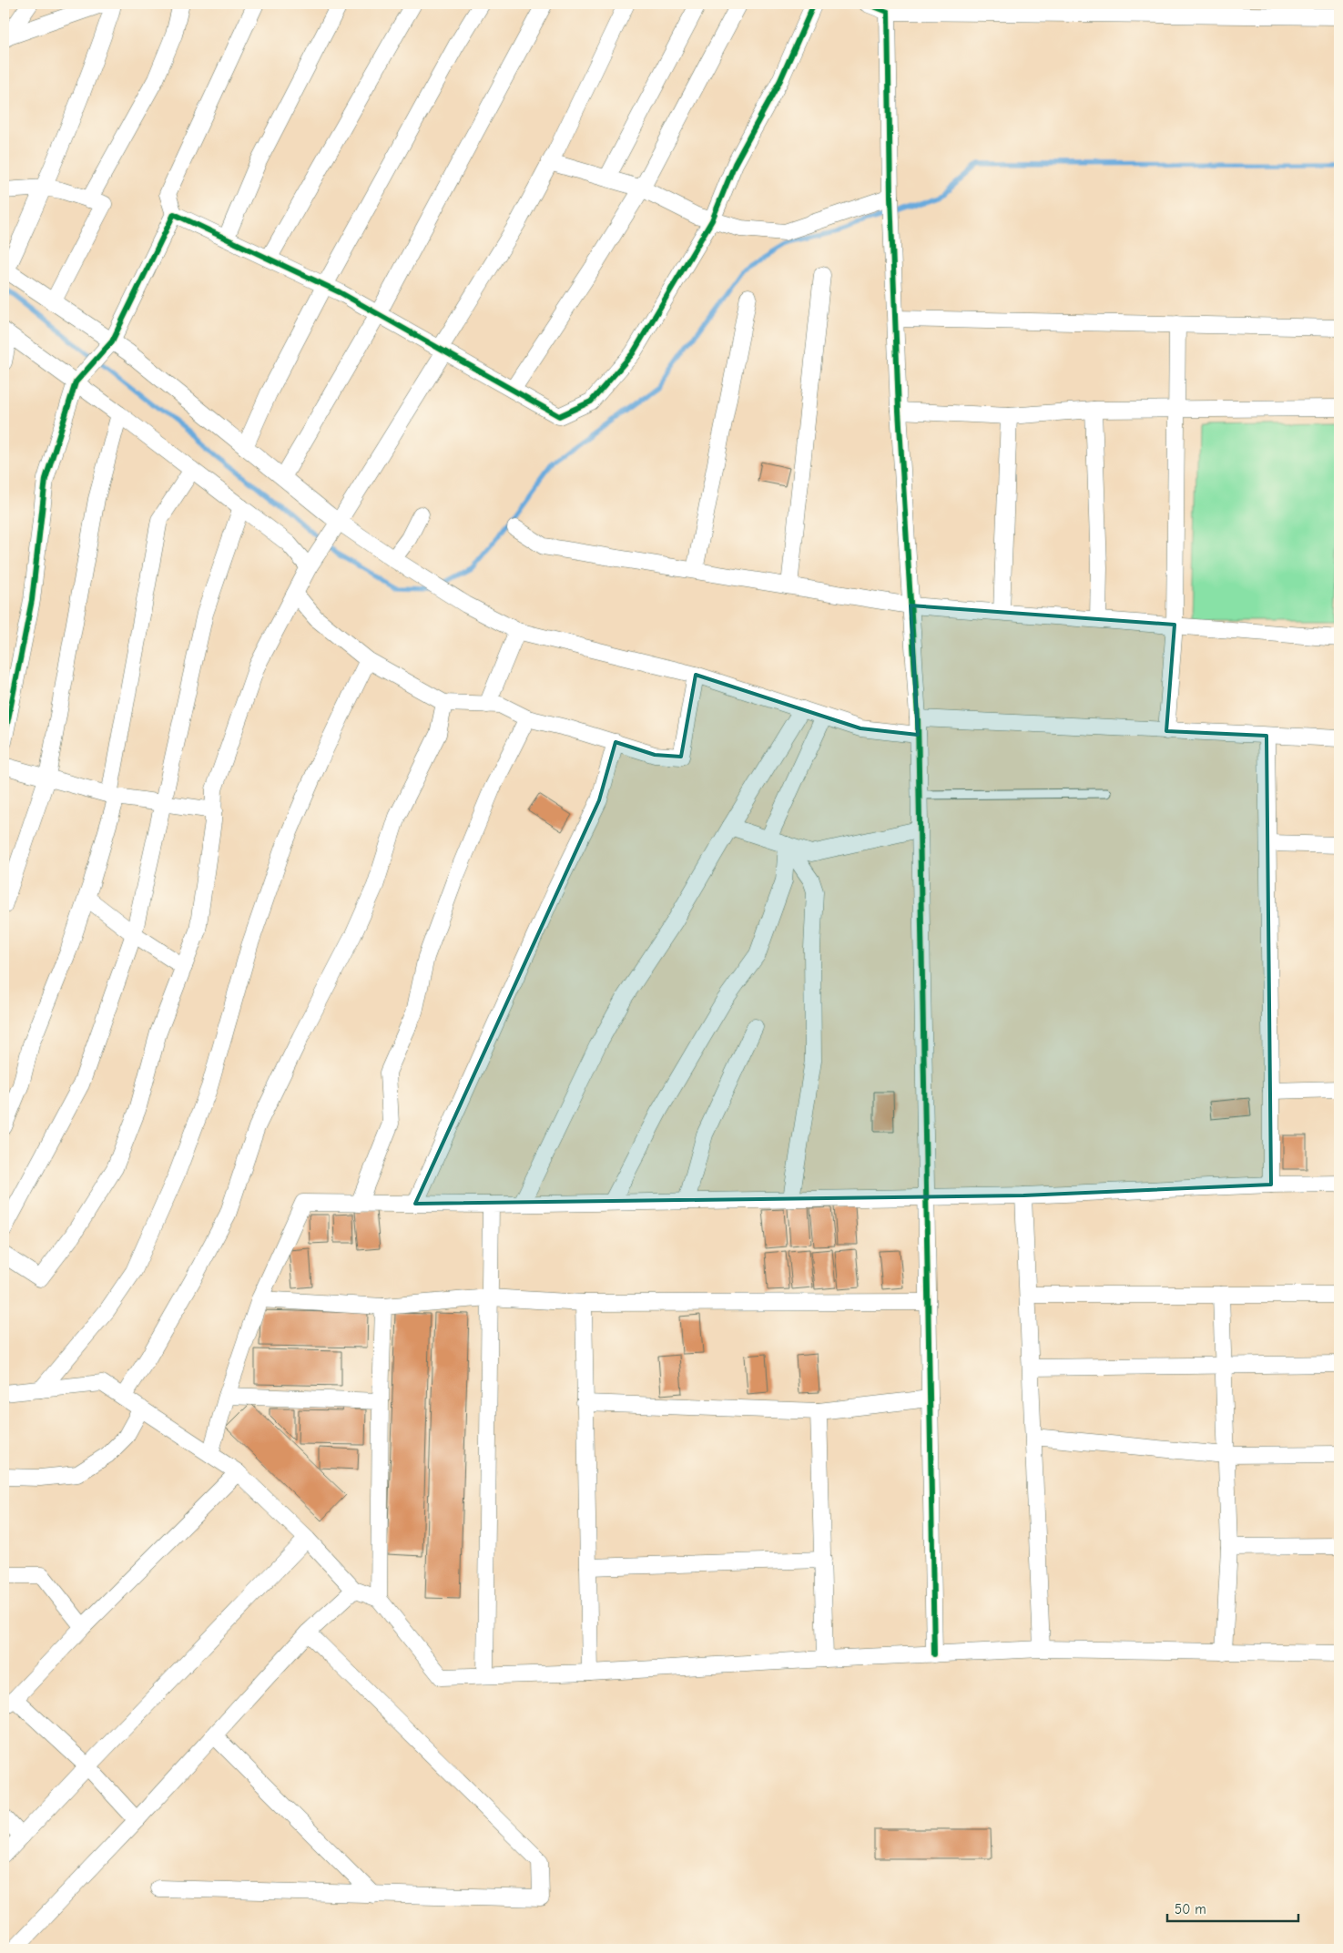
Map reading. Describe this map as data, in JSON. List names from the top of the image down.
{
  "scale_bar": "50 m"
}
